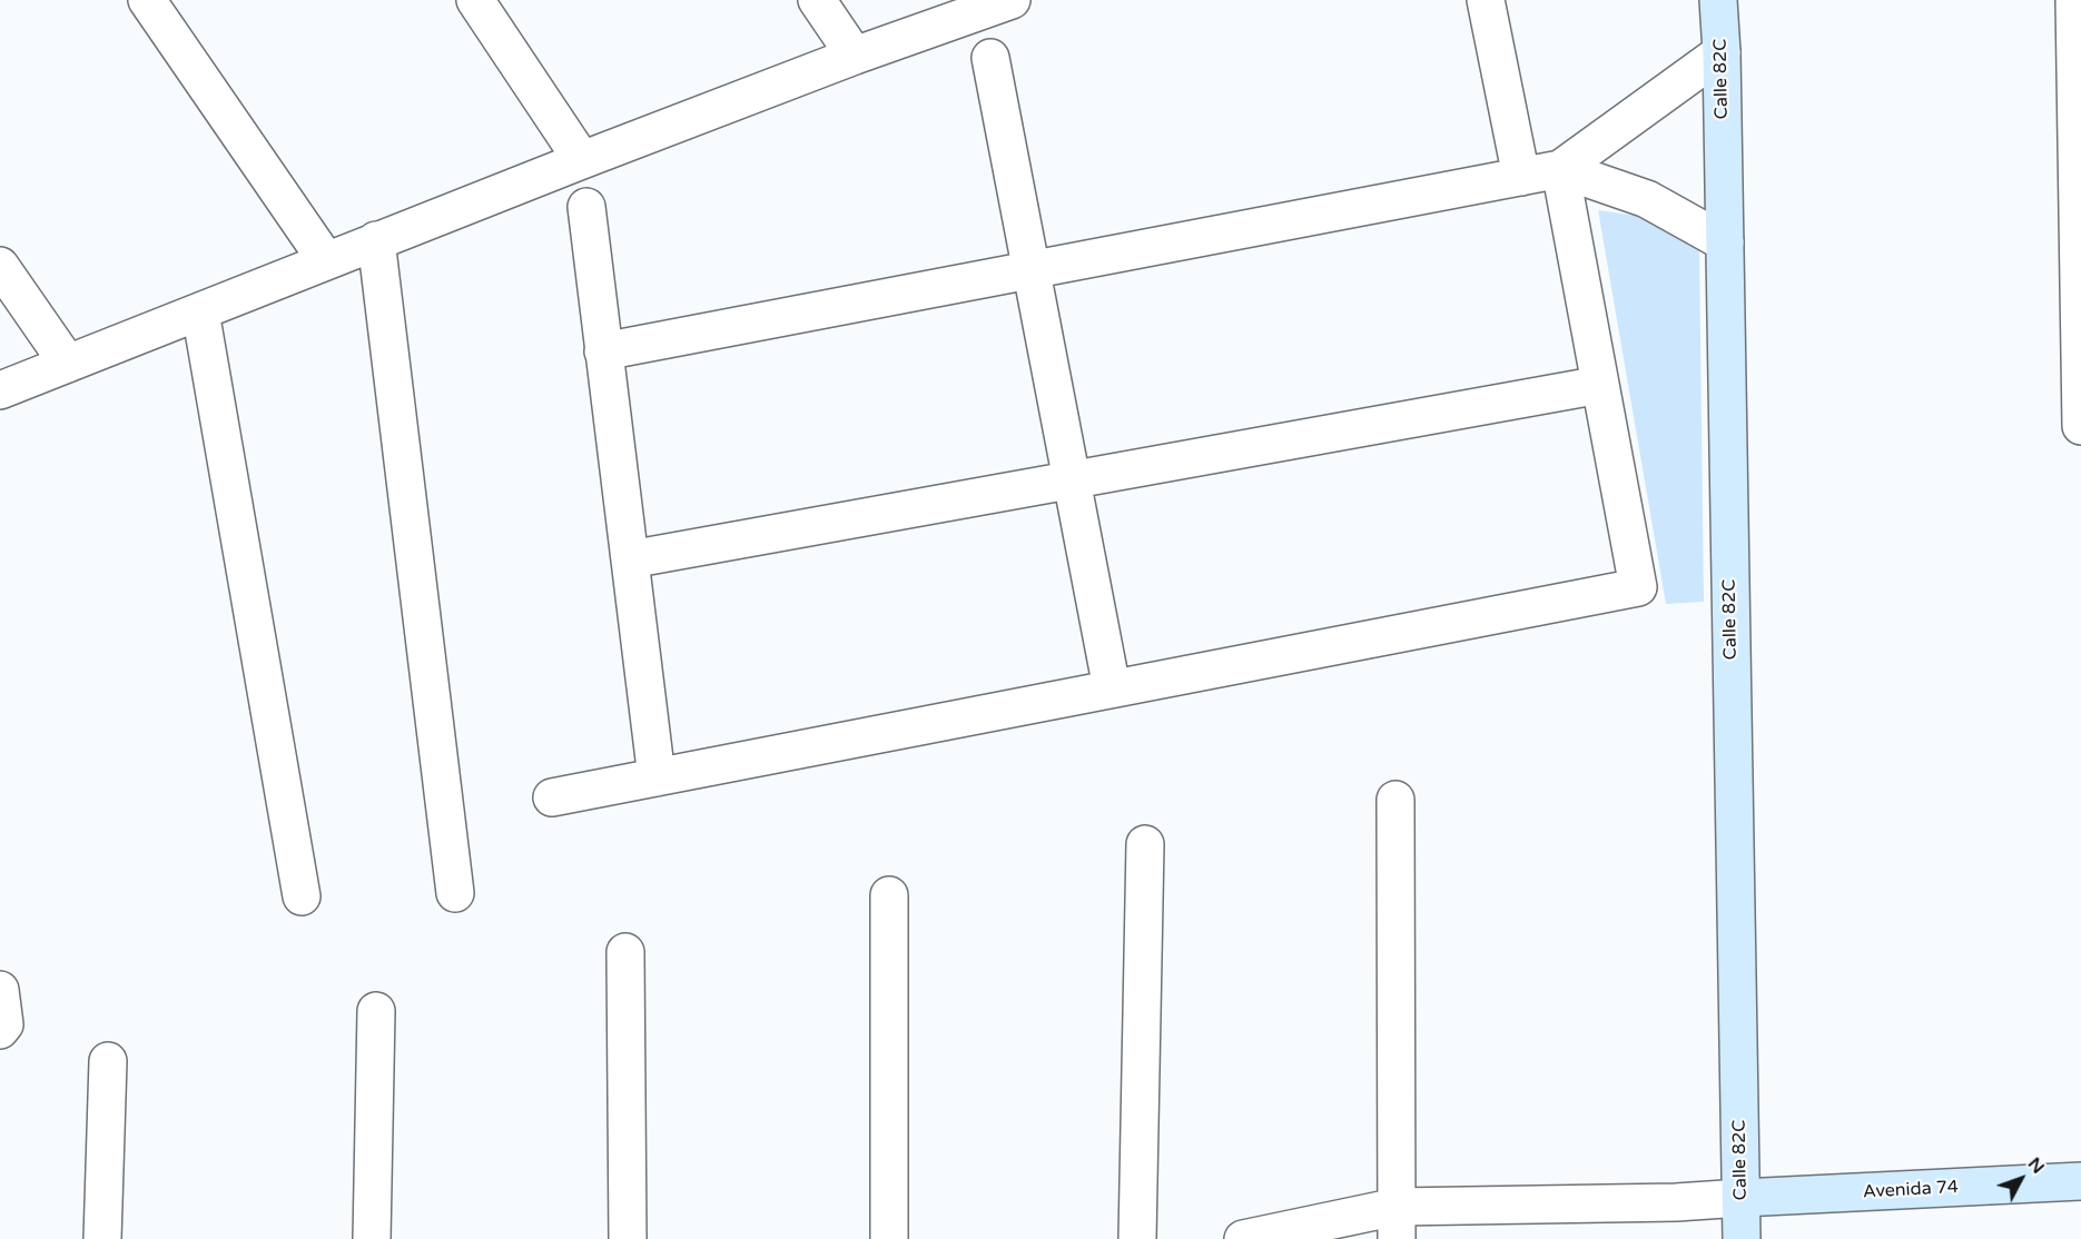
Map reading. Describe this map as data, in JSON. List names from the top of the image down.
{
  "streets": {
    "street": ["Calle 82C", "Avenida 74"]
  },
  "crossings": [
    ["Calle 82C", "Avenida 74"]
  ],
  "north": "top right"
}
